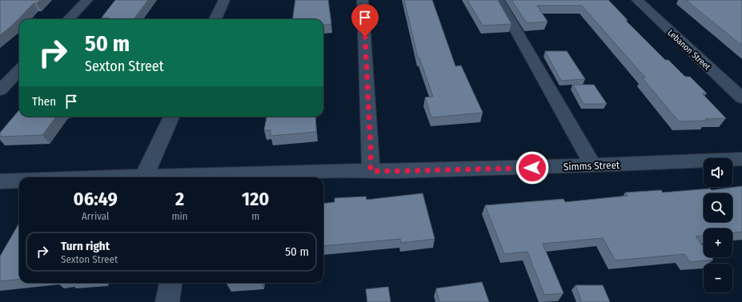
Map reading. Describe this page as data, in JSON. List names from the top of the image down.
{
  "streets": {
    "street": ["Lebanon Street", "Simms Street"]
  },
  "page": {
    "turn": ["50 m", "Sexton Street"],
    "then": "Then",
    "map_buttons": ["+", "−"],
    "eta": [
      "06:49",
      "Arrival",
      "2",
      "min",
      "120",
      "m"
    ],
    "list": [
      {
        "name": "Turn right",
        "note": "Sexton Street",
        "value": "50 m"
      }
    ]
  }
}
